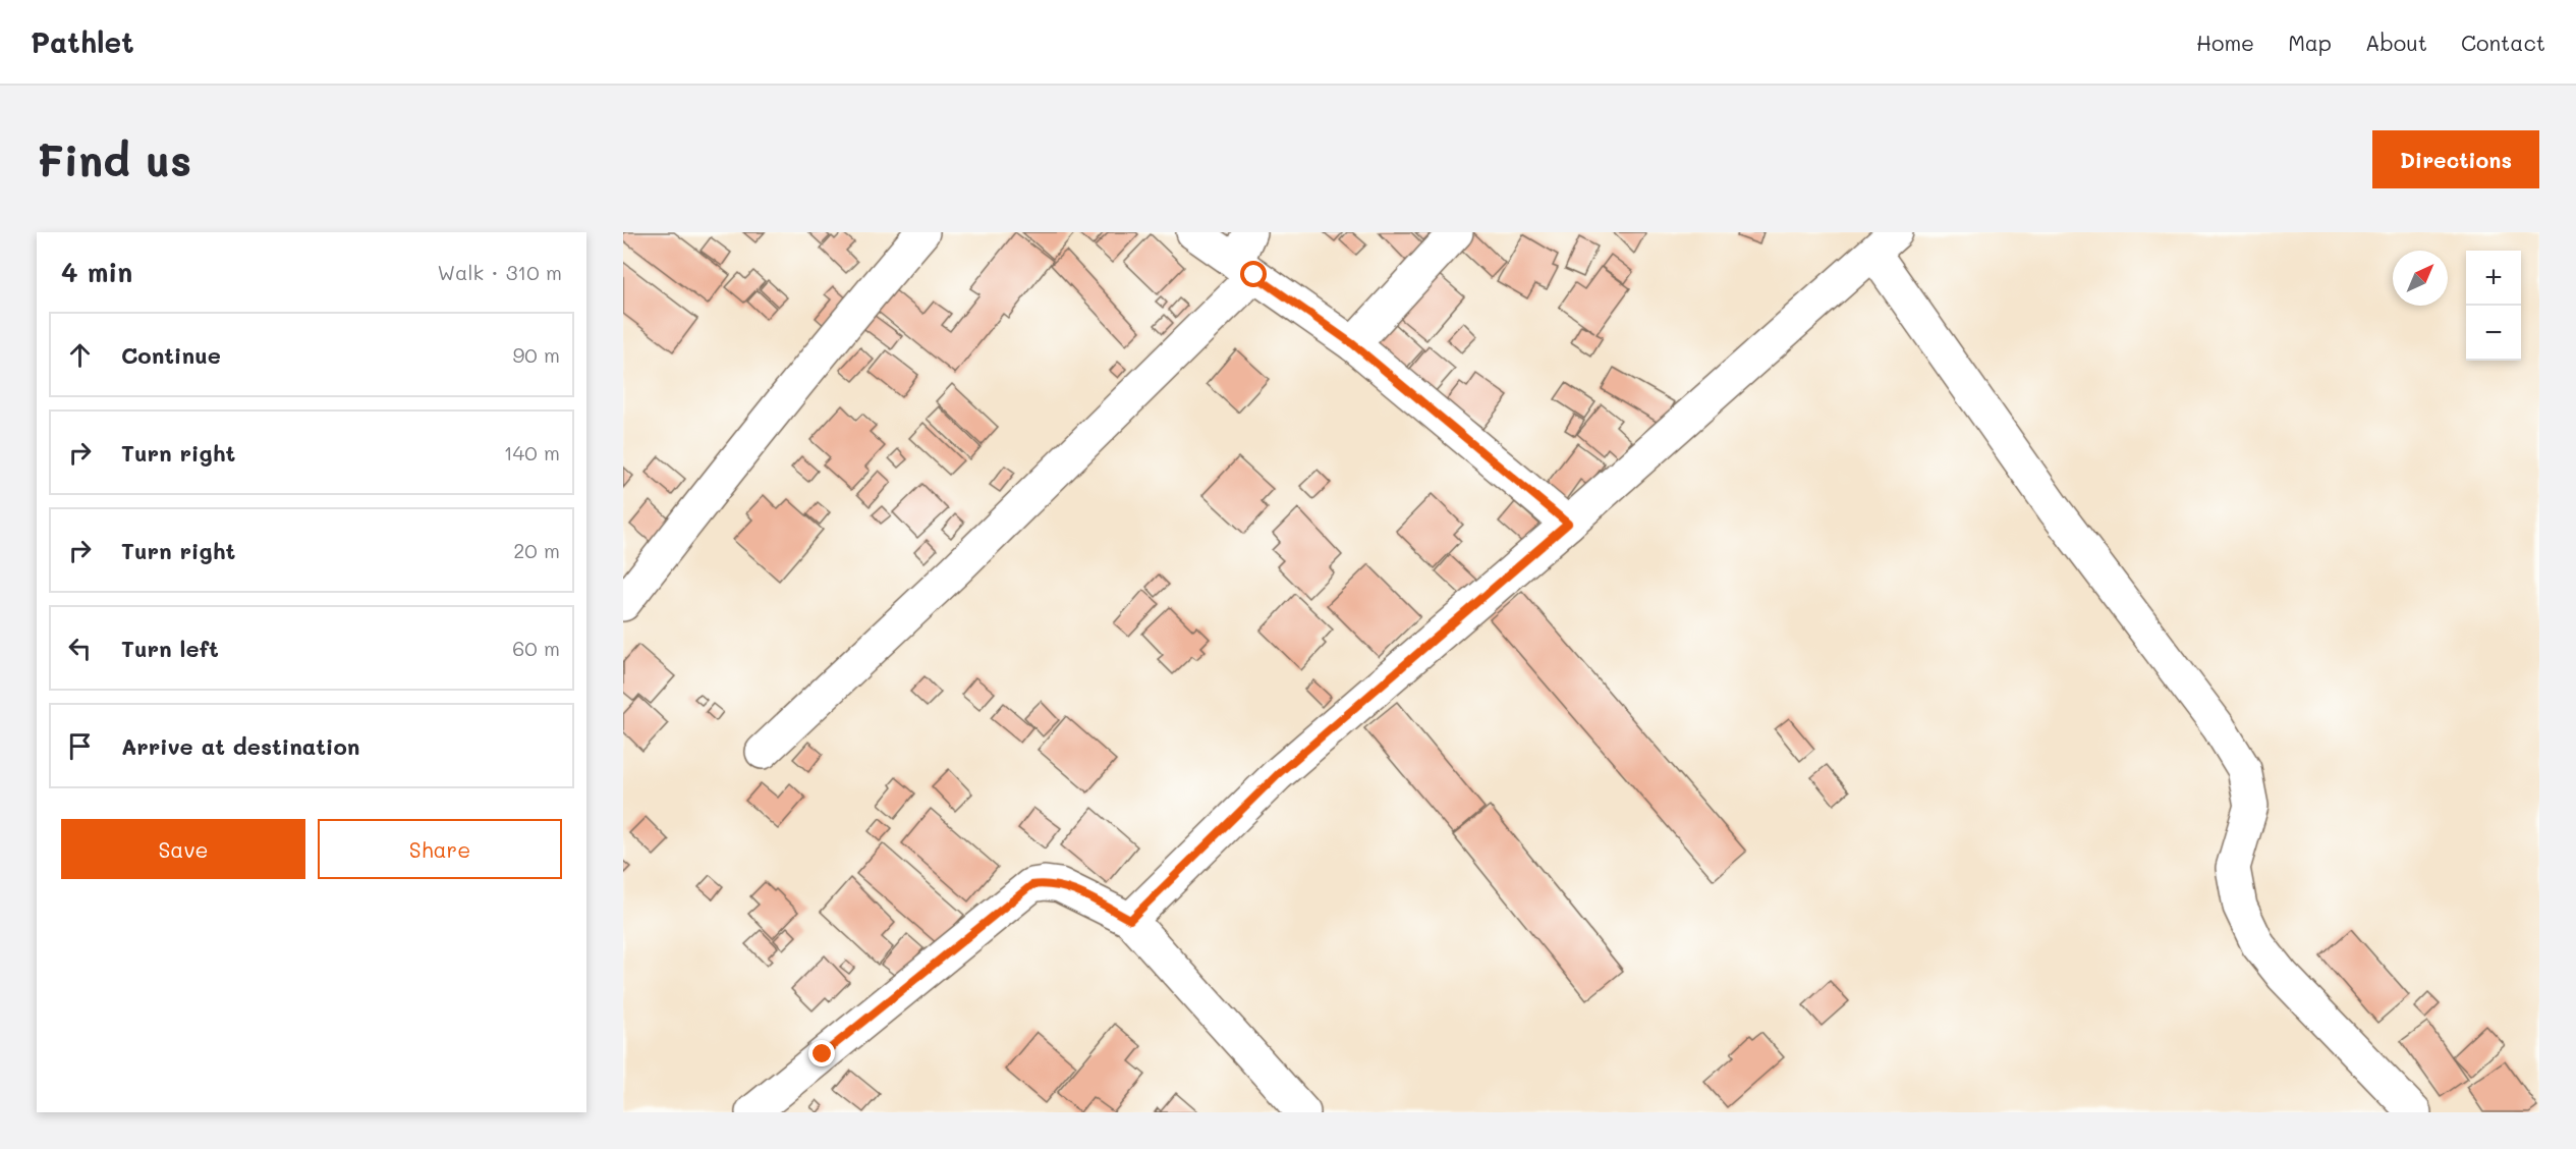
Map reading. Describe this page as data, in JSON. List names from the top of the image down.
{
  "north": "top right",
  "page": {
    "header": "Pathlet",
    "nav": [
      "Home",
      "Map",
      "About",
      "Contact"
    ],
    "buttons": [
      "Directions",
      ["Save", "Share"]
    ],
    "title": "Find us",
    "heading": ["4 min", "Walk · 310 m"],
    "map_buttons": ["+", "−"],
    "list": [
      ["Continue", "90 m"],
      ["Turn right", "140 m"],
      ["Turn right", "20 m"],
      ["Turn left", "60 m"],
      "Arrive at destination"
    ]
  }
}
